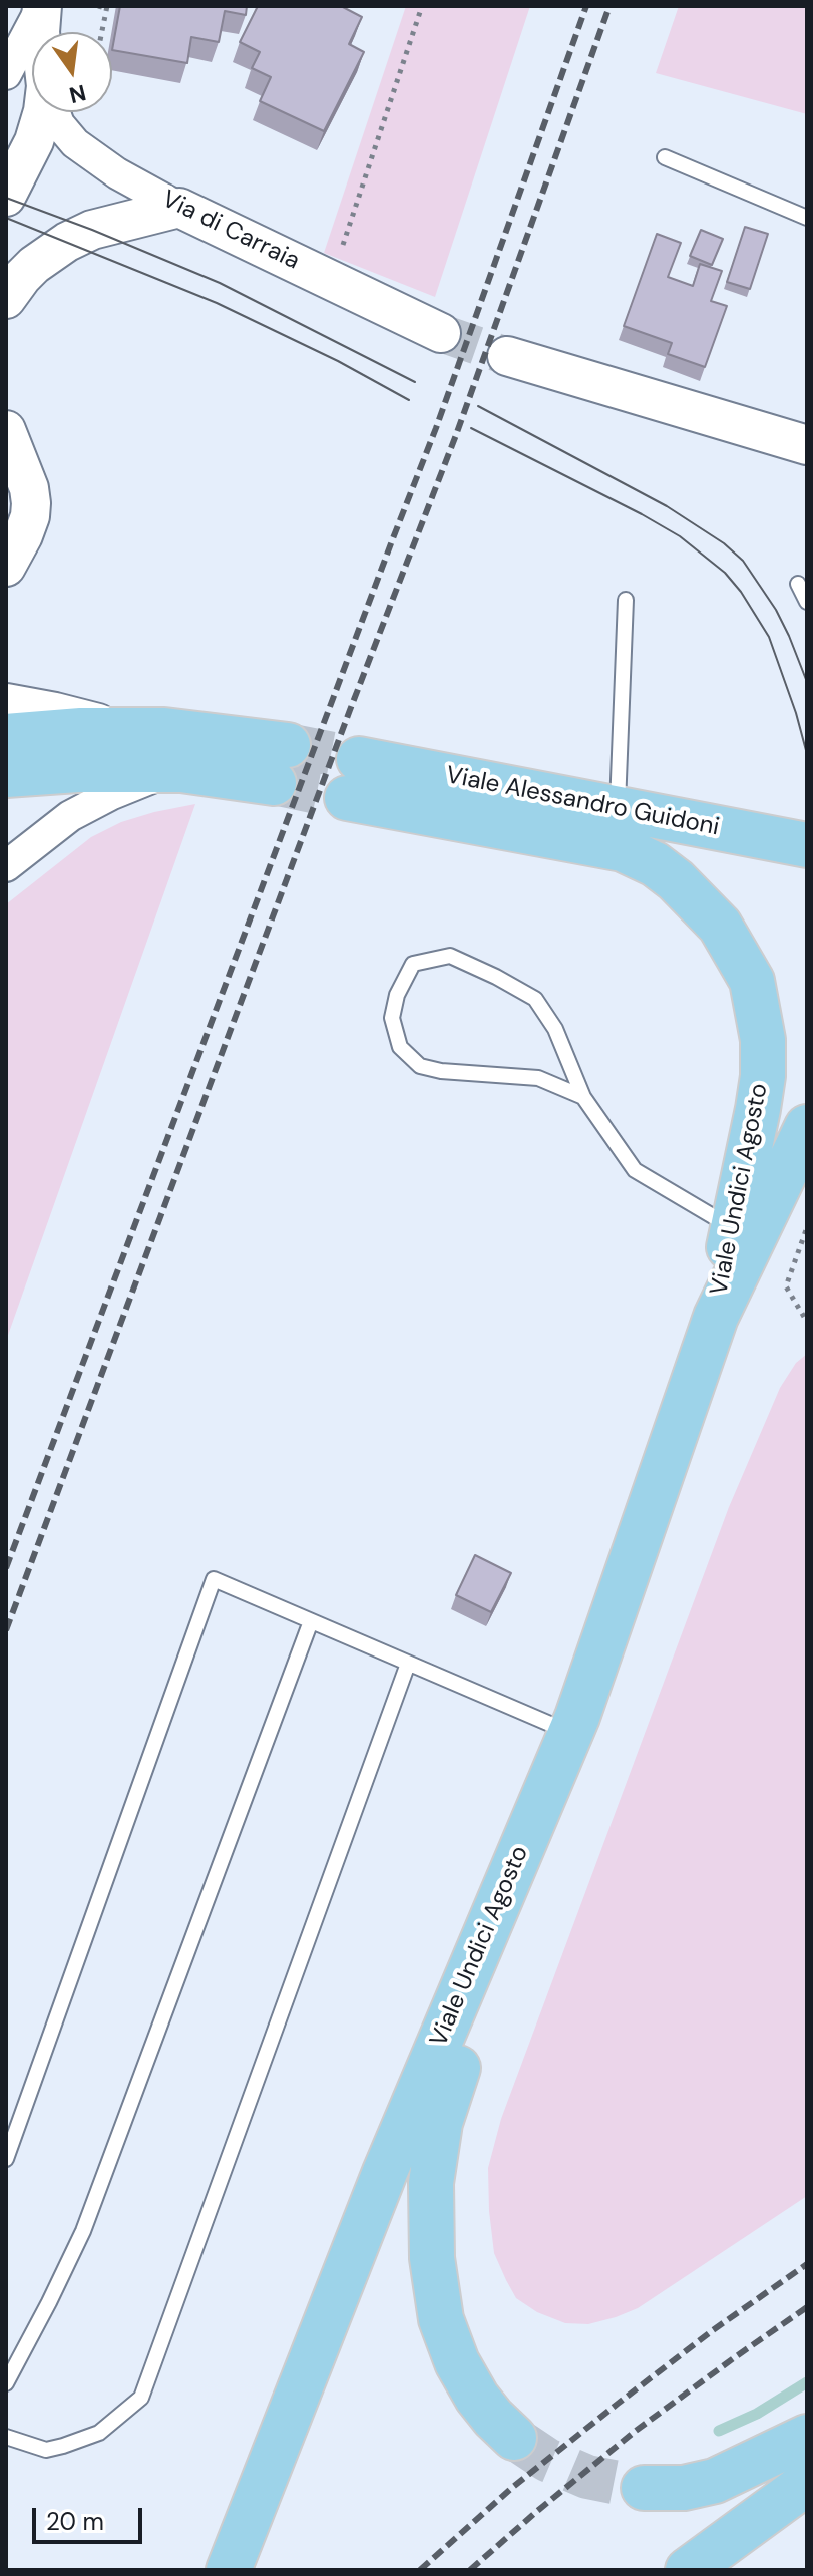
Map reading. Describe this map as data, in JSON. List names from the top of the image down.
{
  "streets": {
    "main road": ["Viale Alessandro Guidoni", "Viale Undici Agosto"],
    "street": ["Via di Carraia"]
  },
  "crossings": [
    ["Viale Alessandro Guidoni", "Viale Undici Agosto"]
  ],
  "scale_bar": "20 m",
  "north": "bottom"
}
